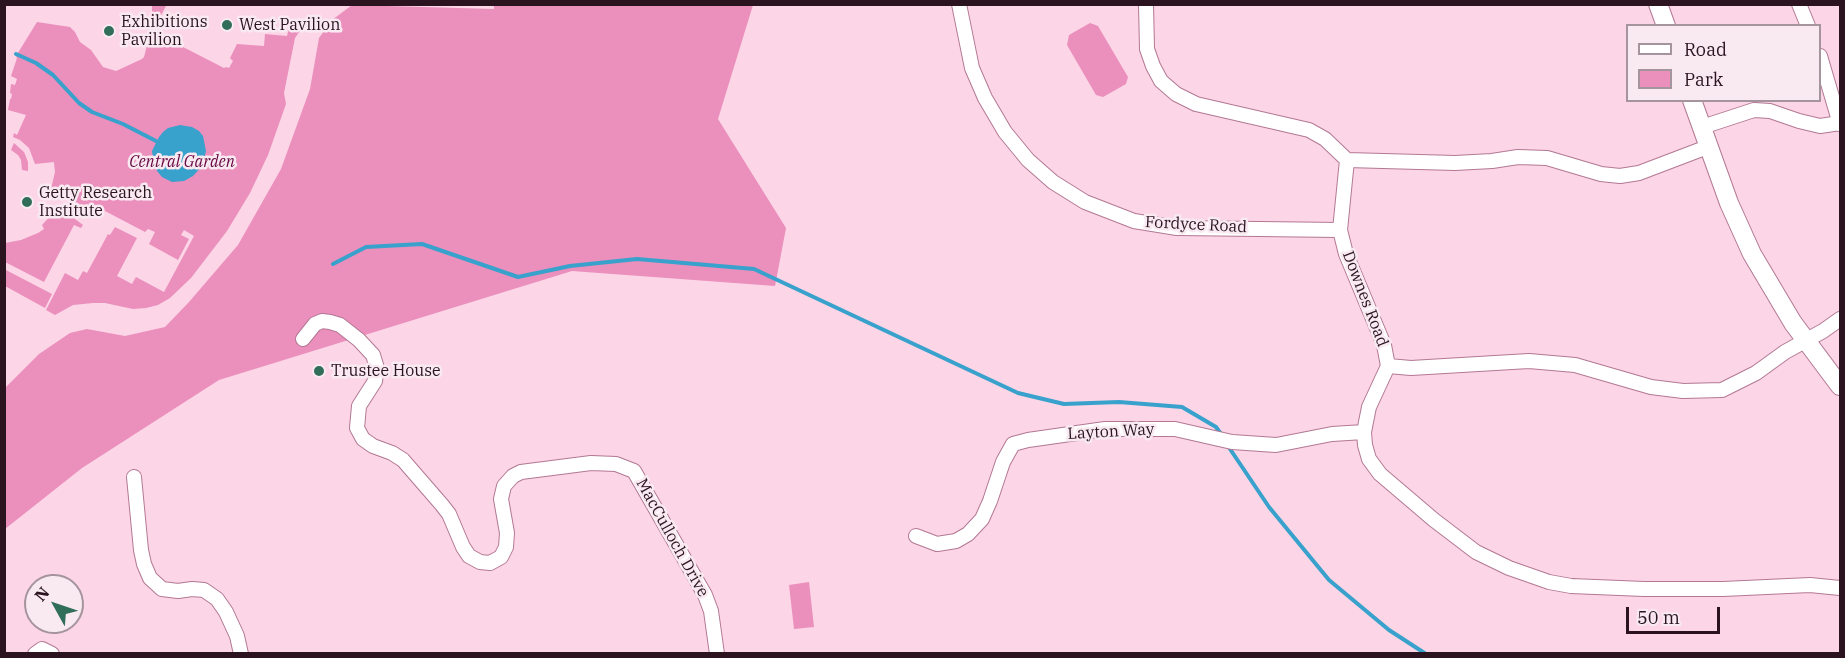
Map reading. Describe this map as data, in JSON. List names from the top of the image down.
{
  "streets": {
    "street": [
      "Fordyce Road",
      "Downes Road",
      "Layton Way",
      "MacCulloch Drive"
    ]
  },
  "crossings": [
    ["Fordyce Road", "Downes Road"]
  ],
  "parks": ["Central Garden"],
  "places": [
    "West Pavilion",
    "Exhibitions Pavilion",
    "Getty Research Institute",
    "Trustee House"
  ],
  "legend": ["Road", "Park"],
  "scale_bar": "50 m",
  "north": "top left"
}
